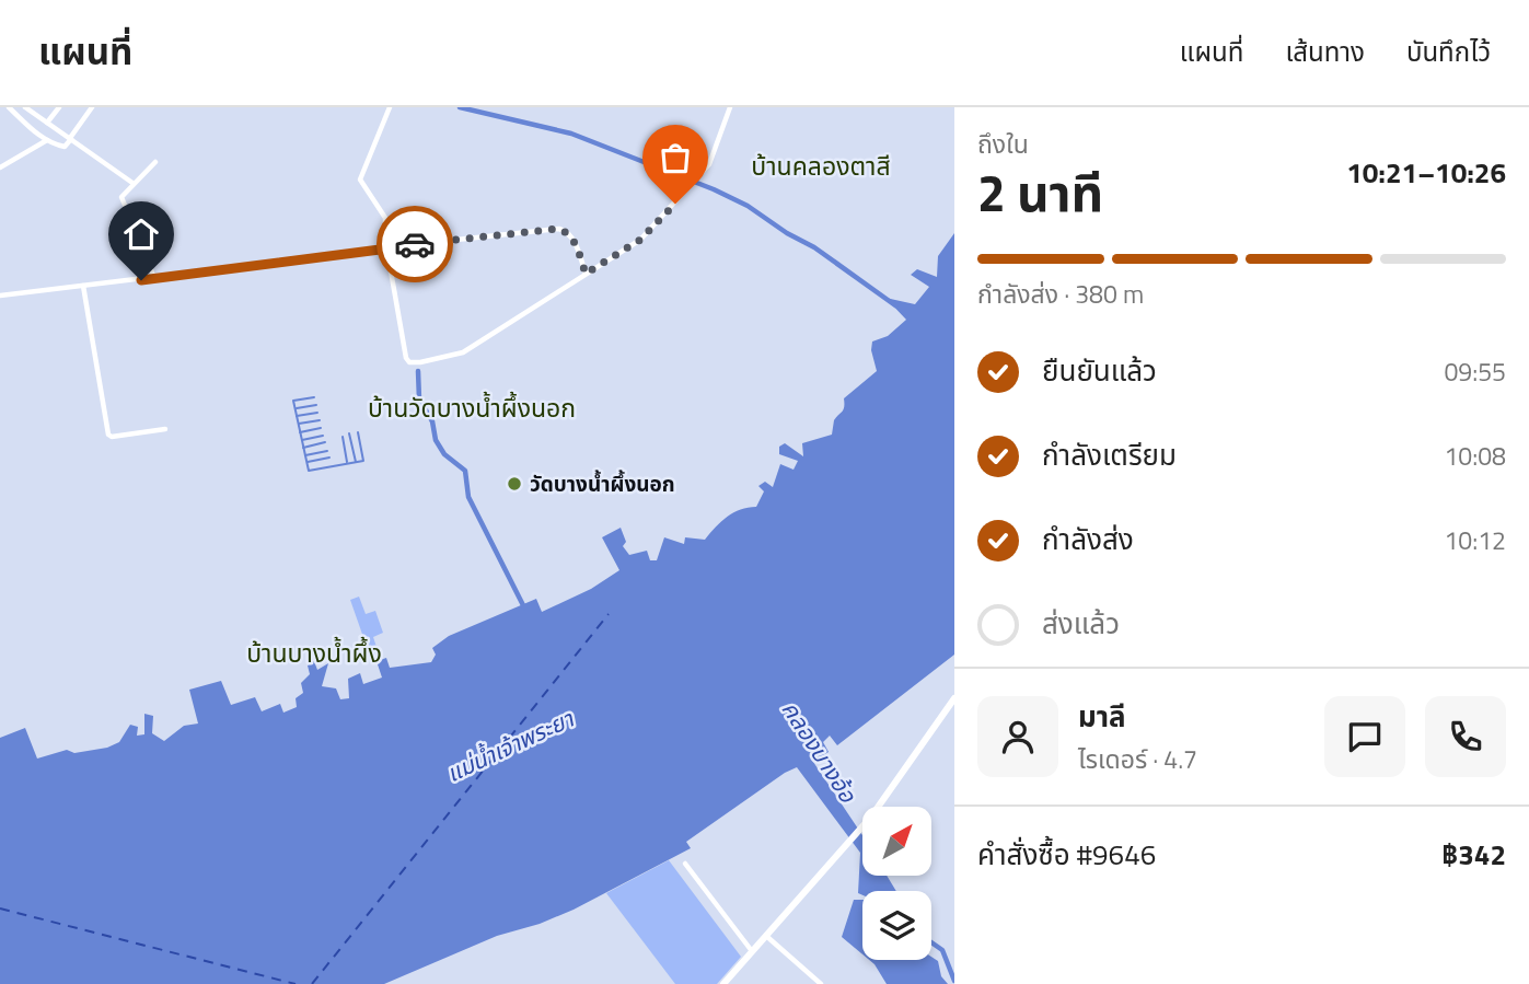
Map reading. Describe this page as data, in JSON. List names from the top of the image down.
{
  "districts": ["บ้านคลองตาสี", "บ้านวัดบางน้ำผึ้งนอก", "บ้านบางน้ำผึ้ง"],
  "water": ["แม่น้ำเจ้าพระยา", "คลองบางอ้อ"],
  "places": ["วัดบางน้ำผึ้งนอก"],
  "north": "top right",
  "page": {
    "header": "แผนที่",
    "nav": ["แผนที่", "เส้นทาง", "บันทึกไว้"],
    "heading": ["2 นาที", "ถึงใน", "10:21–10:26"],
    "panel": [
      "มาลี",
      "ไรเดอร์ · 4.7",
      "คำสั่งซื้อ #9646",
      "฿342"
    ],
    "bar": "กำลังส่ง · 380 m",
    "list": [
      ["ยืนยันแล้ว", "09:55"],
      ["กำลังเตรียม", "10:08"],
      ["กำลังส่ง", "10:12"],
      "ส่งแล้ว"
    ]
  }
}
